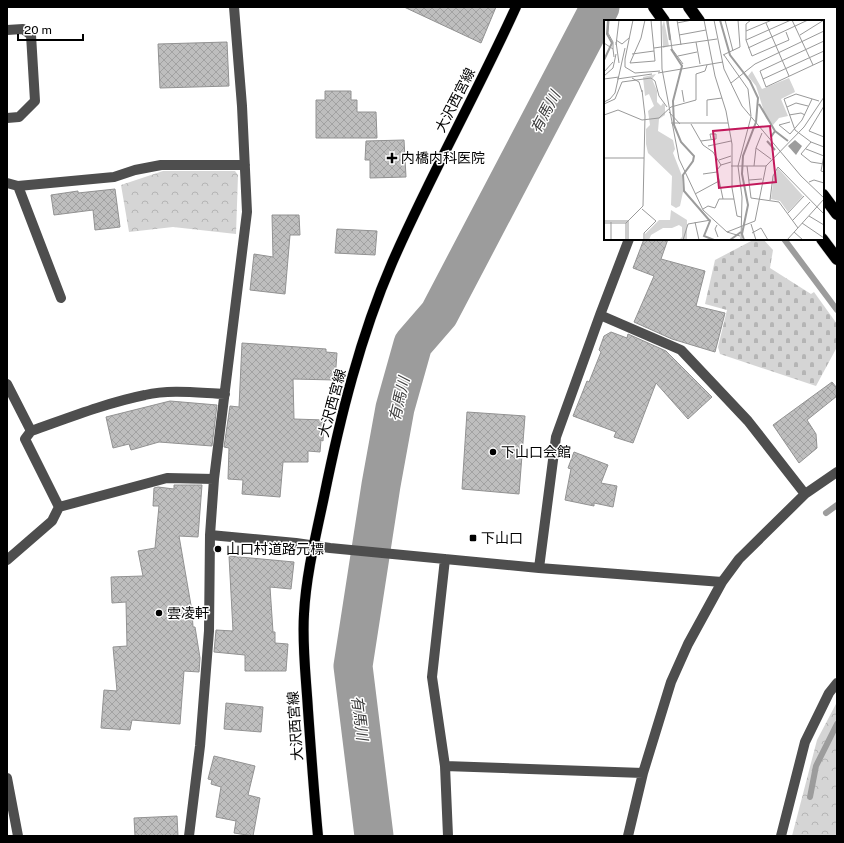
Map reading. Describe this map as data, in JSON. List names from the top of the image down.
{
  "streets": {
    "main road": ["大沢西宮線"]
  },
  "water": ["有馬川"],
  "places": {
    "health": ["内橋内科医院"],
    "other": ["下山口会館", "山口村道路元標", "雲凌軒"],
    "transit": ["下山口"]
  },
  "scale_bar": "20 m"
}
